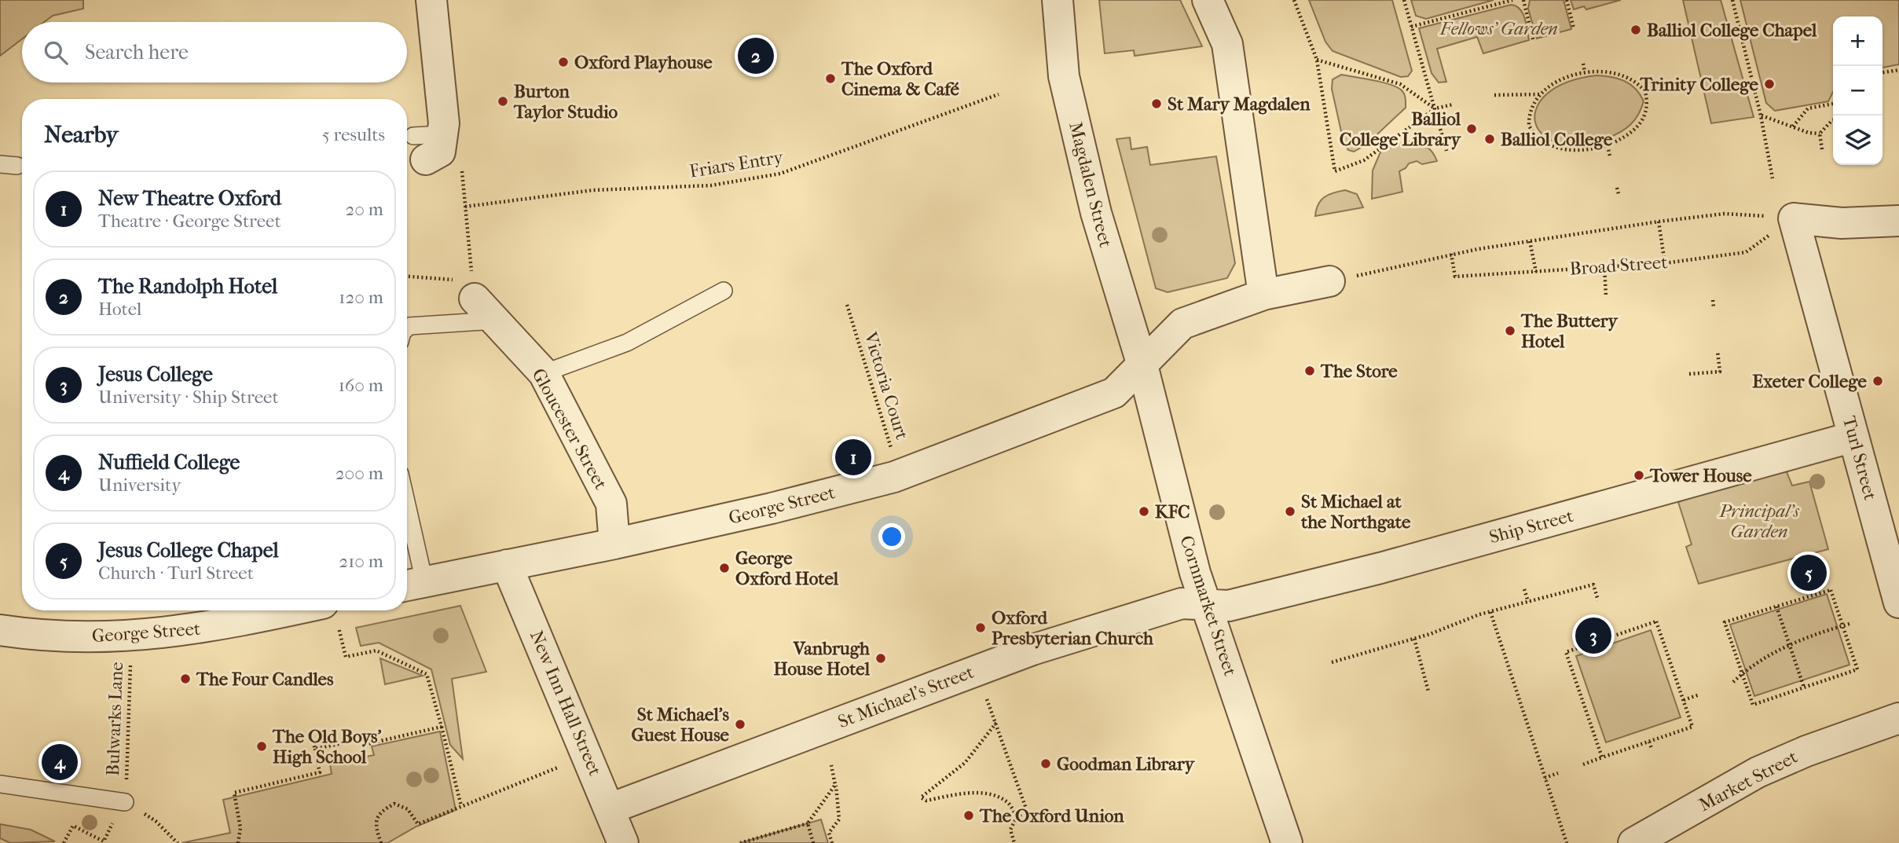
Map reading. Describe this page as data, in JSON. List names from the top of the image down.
{
  "streets": {
    "street": [
      "Magdalen Street",
      "Gloucester Street",
      "Turl Street",
      "George Street",
      "Ship Street",
      "Cornmarket Street",
      "St Michael's Street",
      "New Inn Hall Street",
      "Market Street"
    ],
    "path": [
      "Friars Entry",
      "Broad Street",
      "Victoria Court",
      "Bulwarks Lane"
    ]
  },
  "crossings": [
    ["Magdalen Street", "George Street"],
    ["Magdalen Street", "Cornmarket Street"],
    ["Broad Street", "Turl Street"],
    ["Victoria Court", "George Street"],
    ["Gloucester Street", "George Street"],
    ["Turl Street", "Ship Street"],
    ["George Street", "Cornmarket Street"],
    ["George Street", "New Inn Hall Street"],
    ["George Street", "Bulwarks Lane"],
    ["Ship Street", "Cornmarket Street"],
    ["Ship Street", "St Michael's Street"],
    ["Cornmarket Street", "St Michael's Street"],
    ["St Michael's Street", "New Inn Hall Street"]
  ],
  "parks": ["Fellows' Garden", "Principal's Garden"],
  "places": [
    "Balliol College Chapel",
    "Oxford Playhouse",
    "The Oxford Cinema & Café",
    "Trinity College",
    "Burton Taylor Studio",
    "St Mary Magdalen",
    "Balliol College Library",
    "Balliol College",
    "The Buttery Hotel",
    "The Store",
    "Exeter College",
    "Tower House",
    "KFC",
    "St Michael at the Northgate",
    "George Oxford Hotel",
    "Oxford Presbyterian Church",
    "Vanbrugh House Hotel",
    "The Four Candles",
    "St Michael's Guest House",
    "The Old Boys' High School",
    "Goodman Library",
    "The Oxford Union"
  ],
  "page": {
    "map_buttons": ["+", "−"],
    "search": "Search here",
    "pins": [
      "2",
      "1",
      "5",
      "3",
      "4"
    ],
    "heading": ["Nearby", "5 results"],
    "list": [
      {
        "mark": "1",
        "name": "New Theatre Oxford",
        "note": "Theatre · George Street",
        "value": "20 m"
      },
      {
        "mark": "2",
        "name": "The Randolph Hotel",
        "note": "Hotel",
        "value": "120 m"
      },
      {
        "mark": "3",
        "name": "Jesus College",
        "note": "University · Ship Street",
        "value": "160 m"
      },
      {
        "mark": "4",
        "name": "Nuffield College",
        "note": "University",
        "value": "200 m"
      },
      {
        "mark": "5",
        "name": "Jesus College Chapel",
        "note": "Church · Turl Street",
        "value": "210 m"
      }
    ]
  }
}
